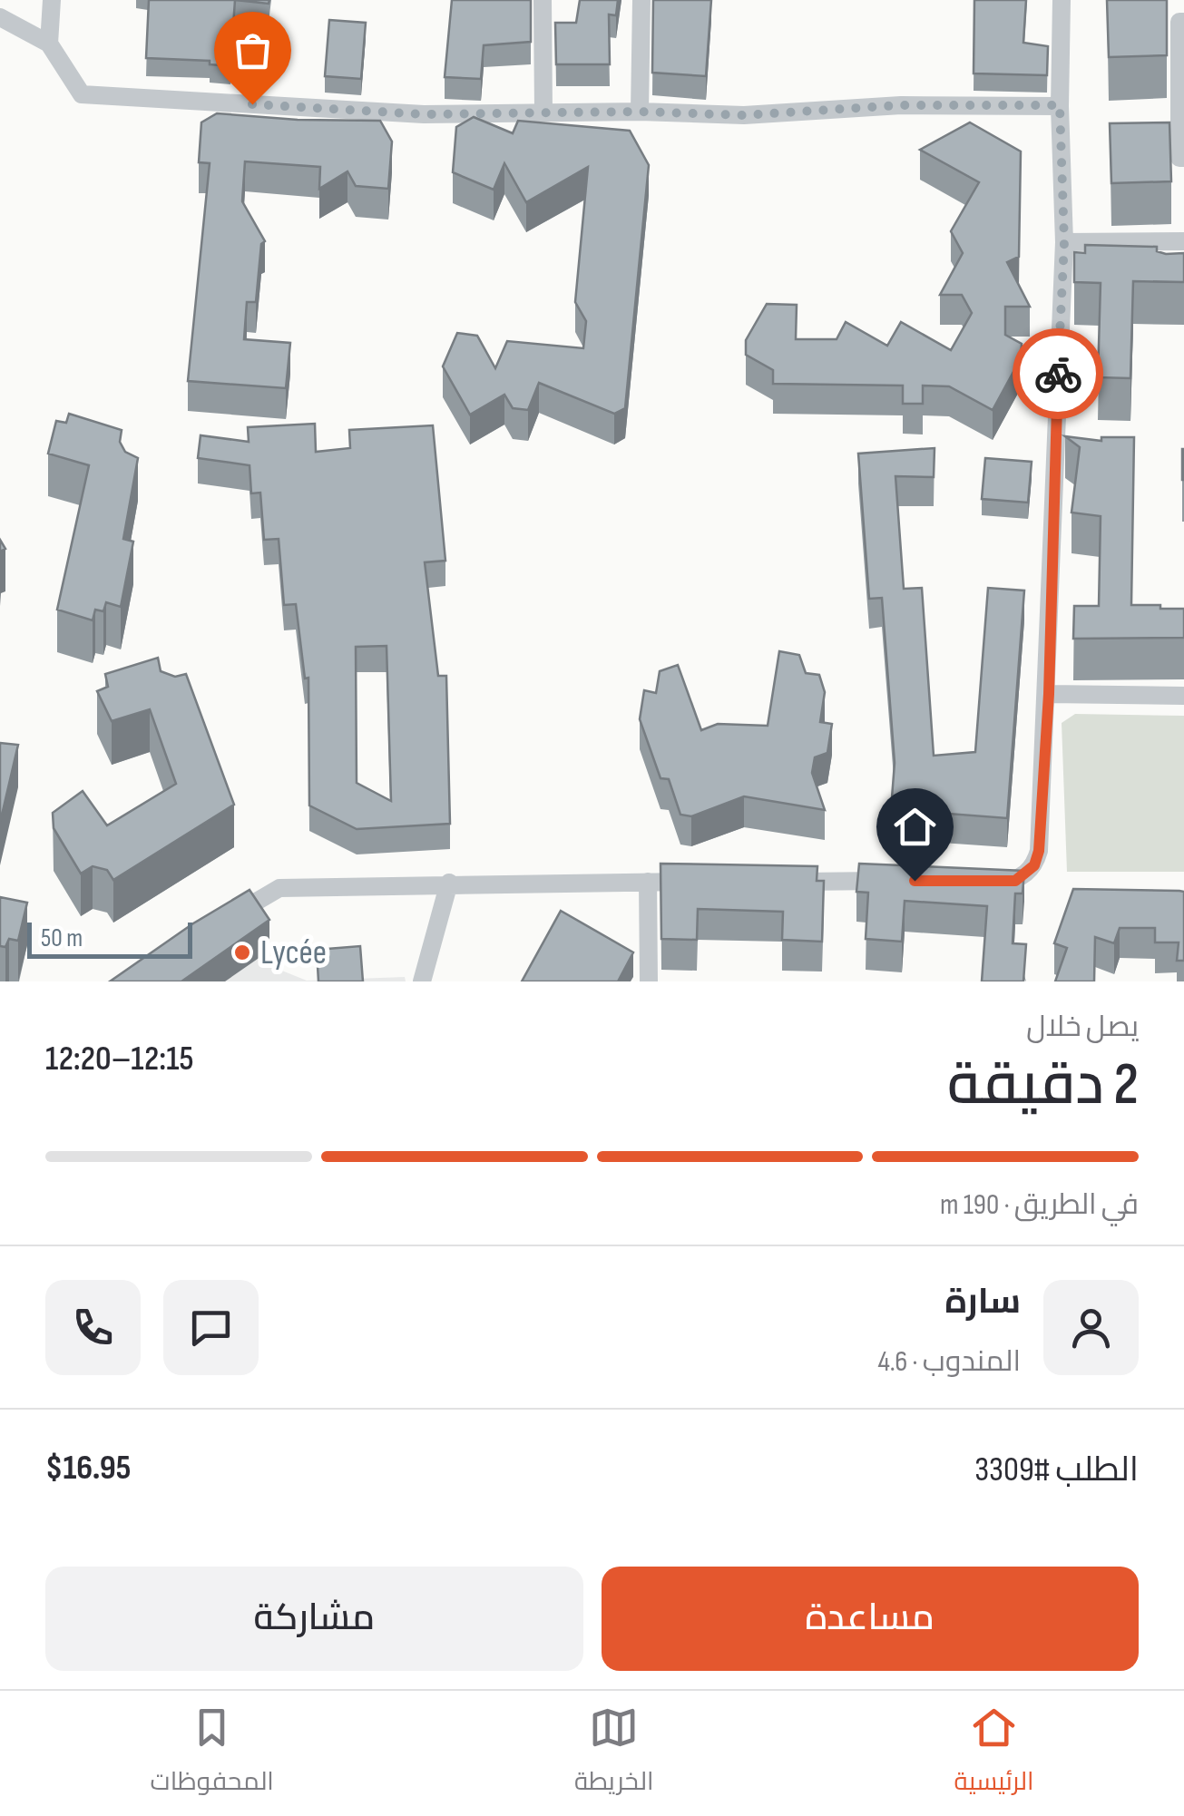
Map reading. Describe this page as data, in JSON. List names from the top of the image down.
{
  "places": ["Lycée"],
  "scale_bar": "50 m",
  "page": {
    "scale": "50 m",
    "heading": ["2 دقيقة", "يصل خلال", "12:15–12:20"],
    "panel": [
      "سارة",
      "المندوب · 4.6",
      "الطلب #3309",
      "$16.95"
    ],
    "bar": "في الطريق · 190 m",
    "buttons": ["مساعدة", "مشاركة"],
    "tabs": ["الرئيسية", "الخريطة", "المحفوظات"]
  }
}
